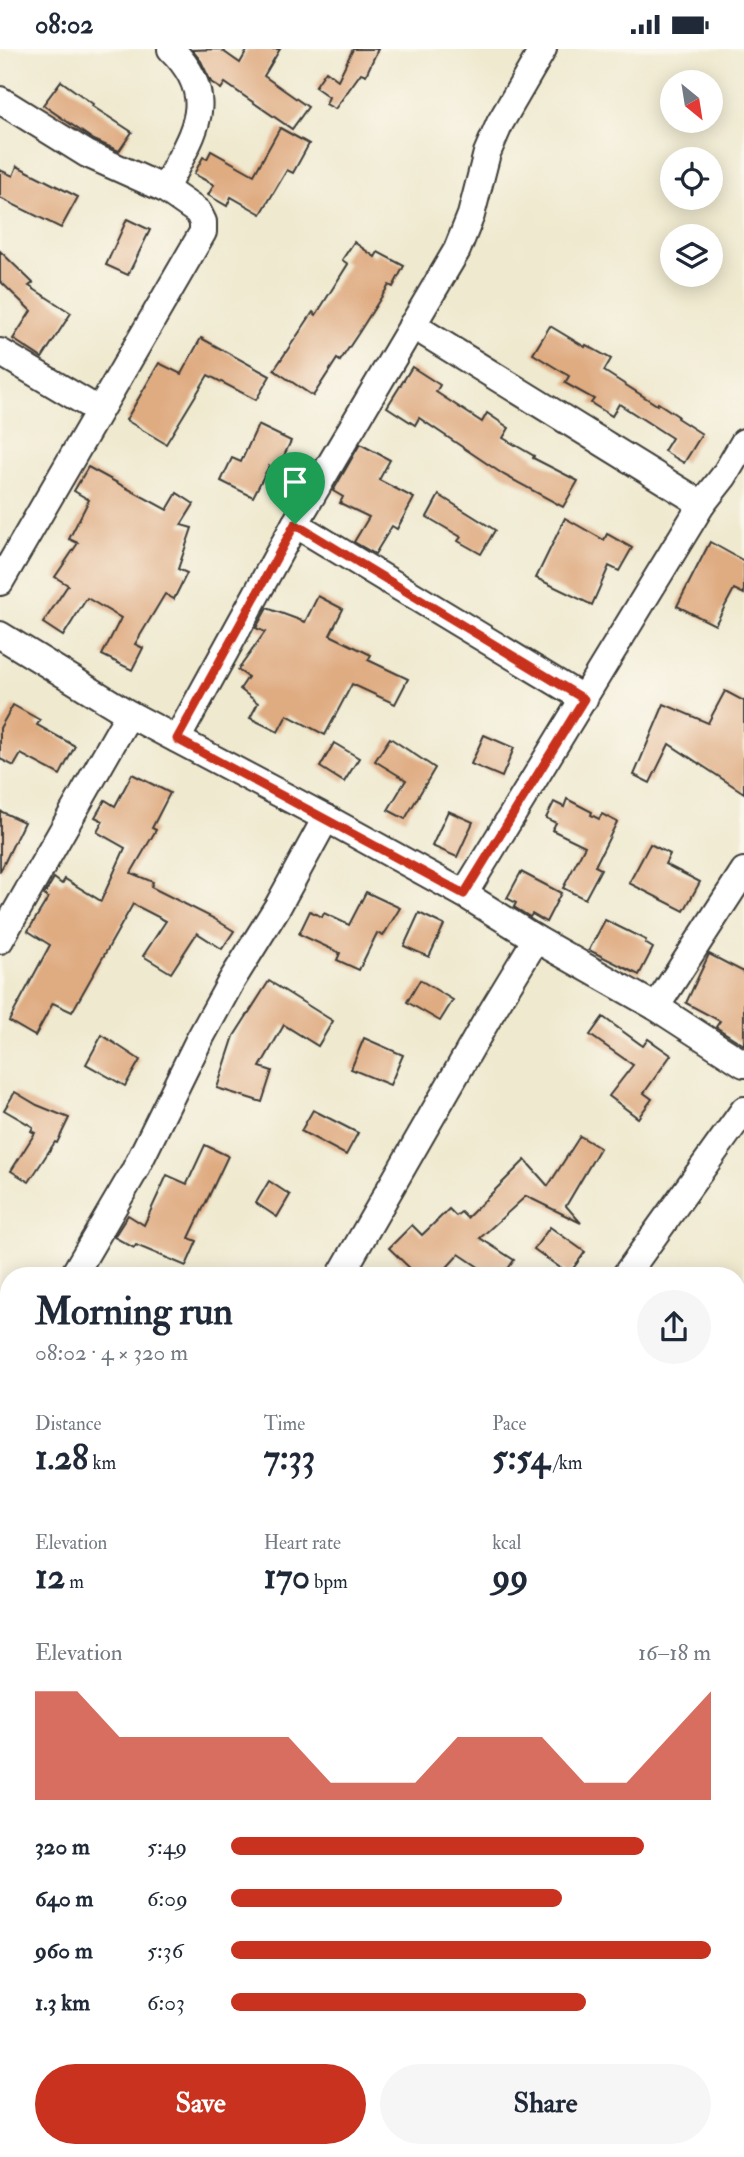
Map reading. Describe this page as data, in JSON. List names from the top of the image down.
{
  "north": "bottom right",
  "page": {
    "status": "08:02",
    "heading": ["Morning run", "08:02 · 4 × 320 m"],
    "stats": [
      ["Distance", "1.28 km"],
      ["Time", "7:33"],
      ["Pace", "5:54 /km"],
      ["Elevation", "12 m"],
      ["Heart rate", "170 bpm"],
      ["kcal", "99"]
    ],
    "chart": ["Elevation", "16–18 m"],
    "list": [
      {
        "name": "320 m",
        "note": "5:49"
      },
      {
        "name": "640 m",
        "note": "6:09"
      },
      {
        "name": "960 m",
        "note": "5:36"
      },
      {
        "name": "1.3 km",
        "note": "6:03"
      }
    ],
    "buttons": ["Save", "Share"]
  }
}
